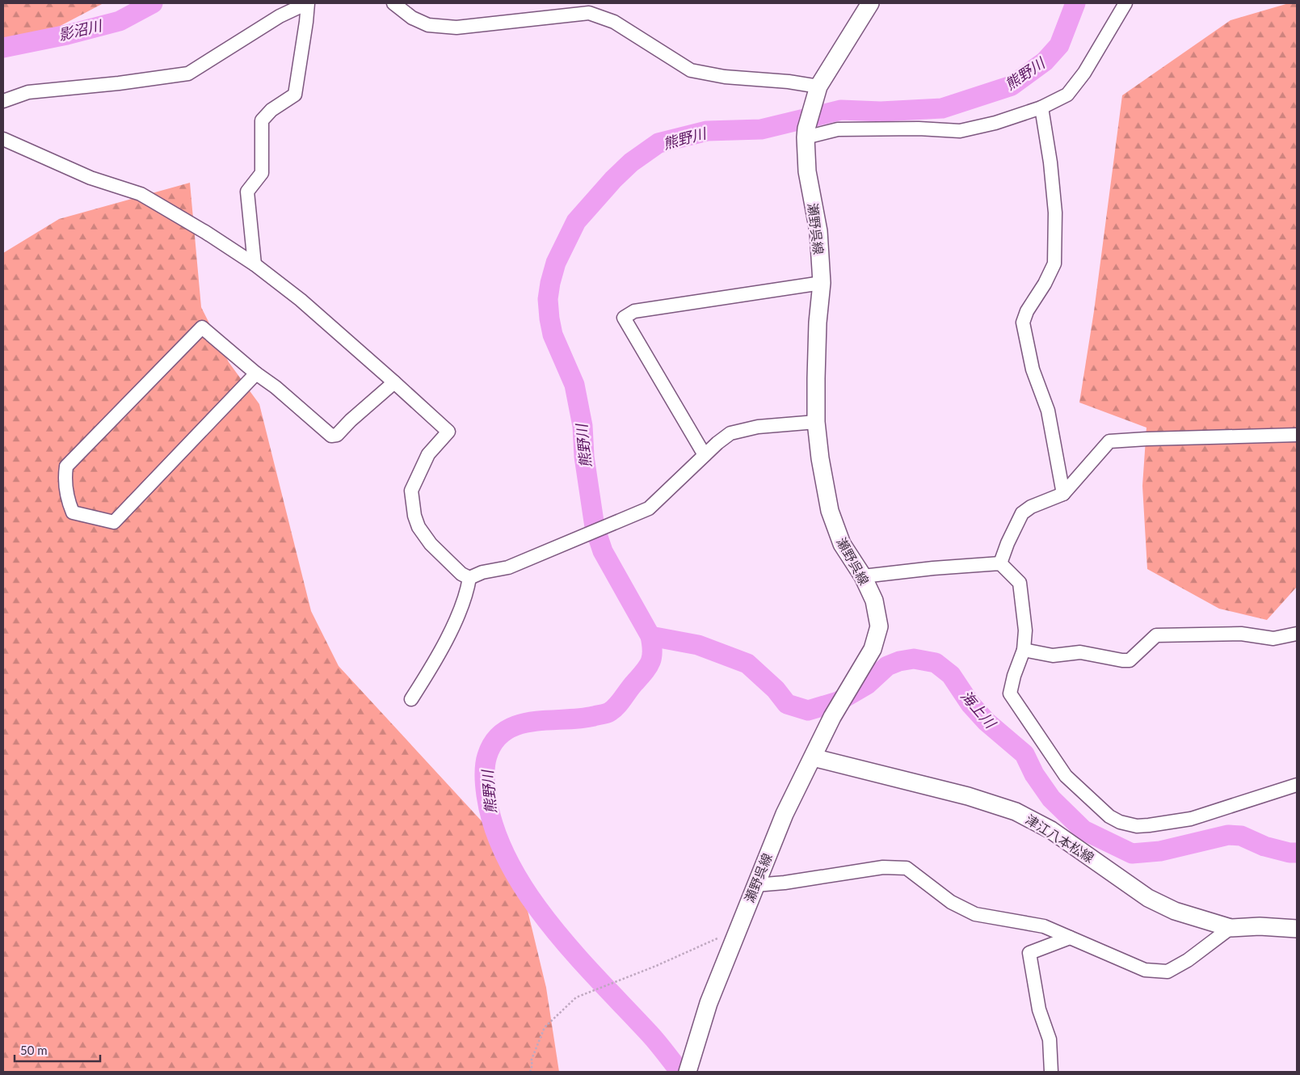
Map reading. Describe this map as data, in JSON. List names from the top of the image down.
{
  "streets": {
    "main road": ["瀬野呉線", "津江八本松線"]
  },
  "crossings": [
    ["瀬野呉線", "津江八本松線"]
  ],
  "water": ["影沼川", "熊野川", "海上川"],
  "scale_bar": "50 m"
}
